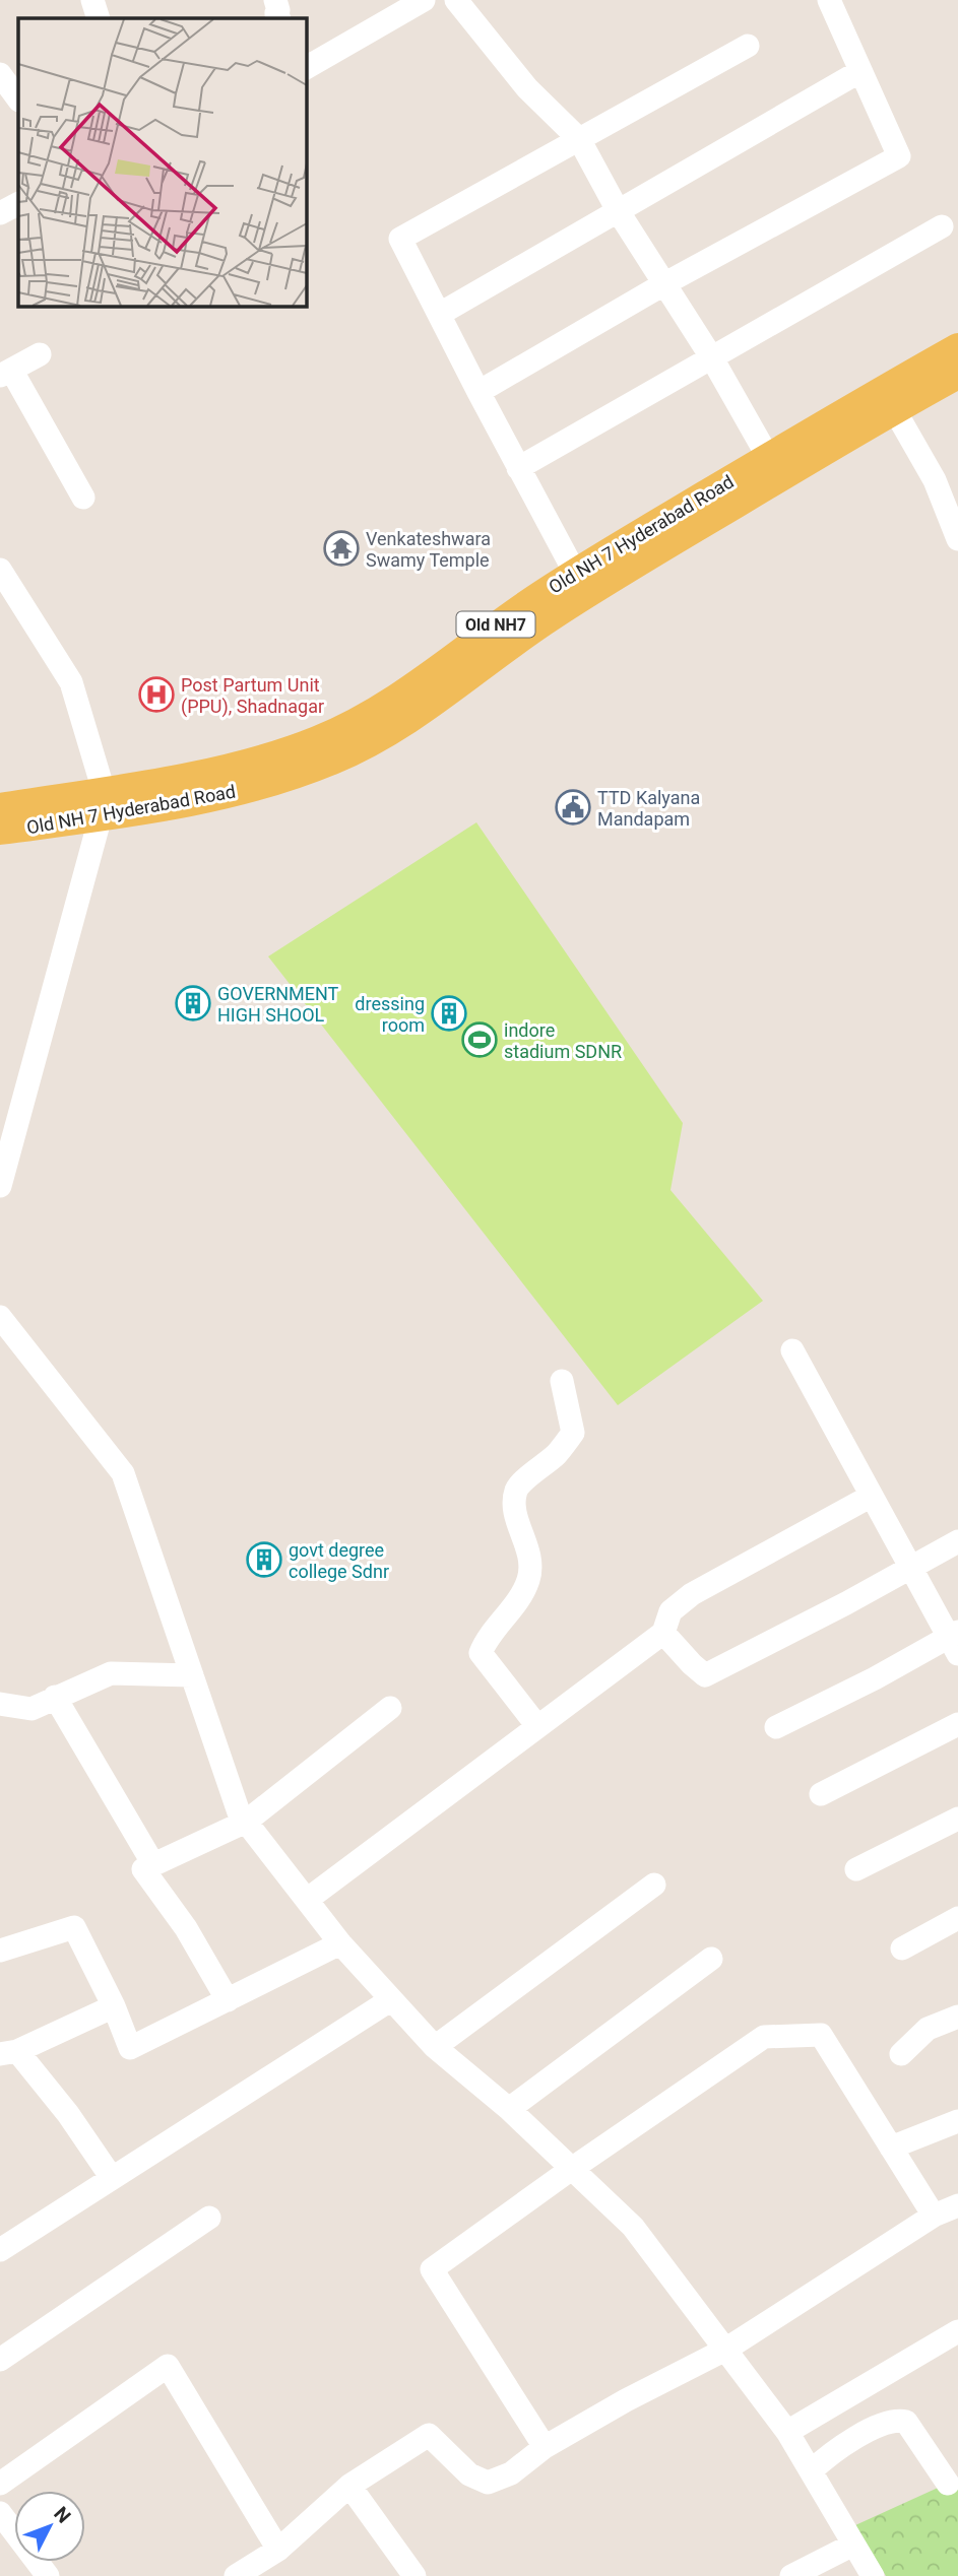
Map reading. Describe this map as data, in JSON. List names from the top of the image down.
{
  "streets": {
    "main road": ["Old NH 7 Hyderabad Road", "Old NH7"]
  },
  "places": {
    "temple": ["Venkateshwara Swamy Temple"],
    "hospital": ["Post Partum Unit (PPU), Shadnagar"],
    "public building": ["TTD Kalyana Mandapam"],
    "building": ["GOVERNMENT HIGH SHOOL", "dressing room", "govt degree college Sdnr"],
    "sports": ["indore stadium SDNR"]
  },
  "north": "top right"
}
